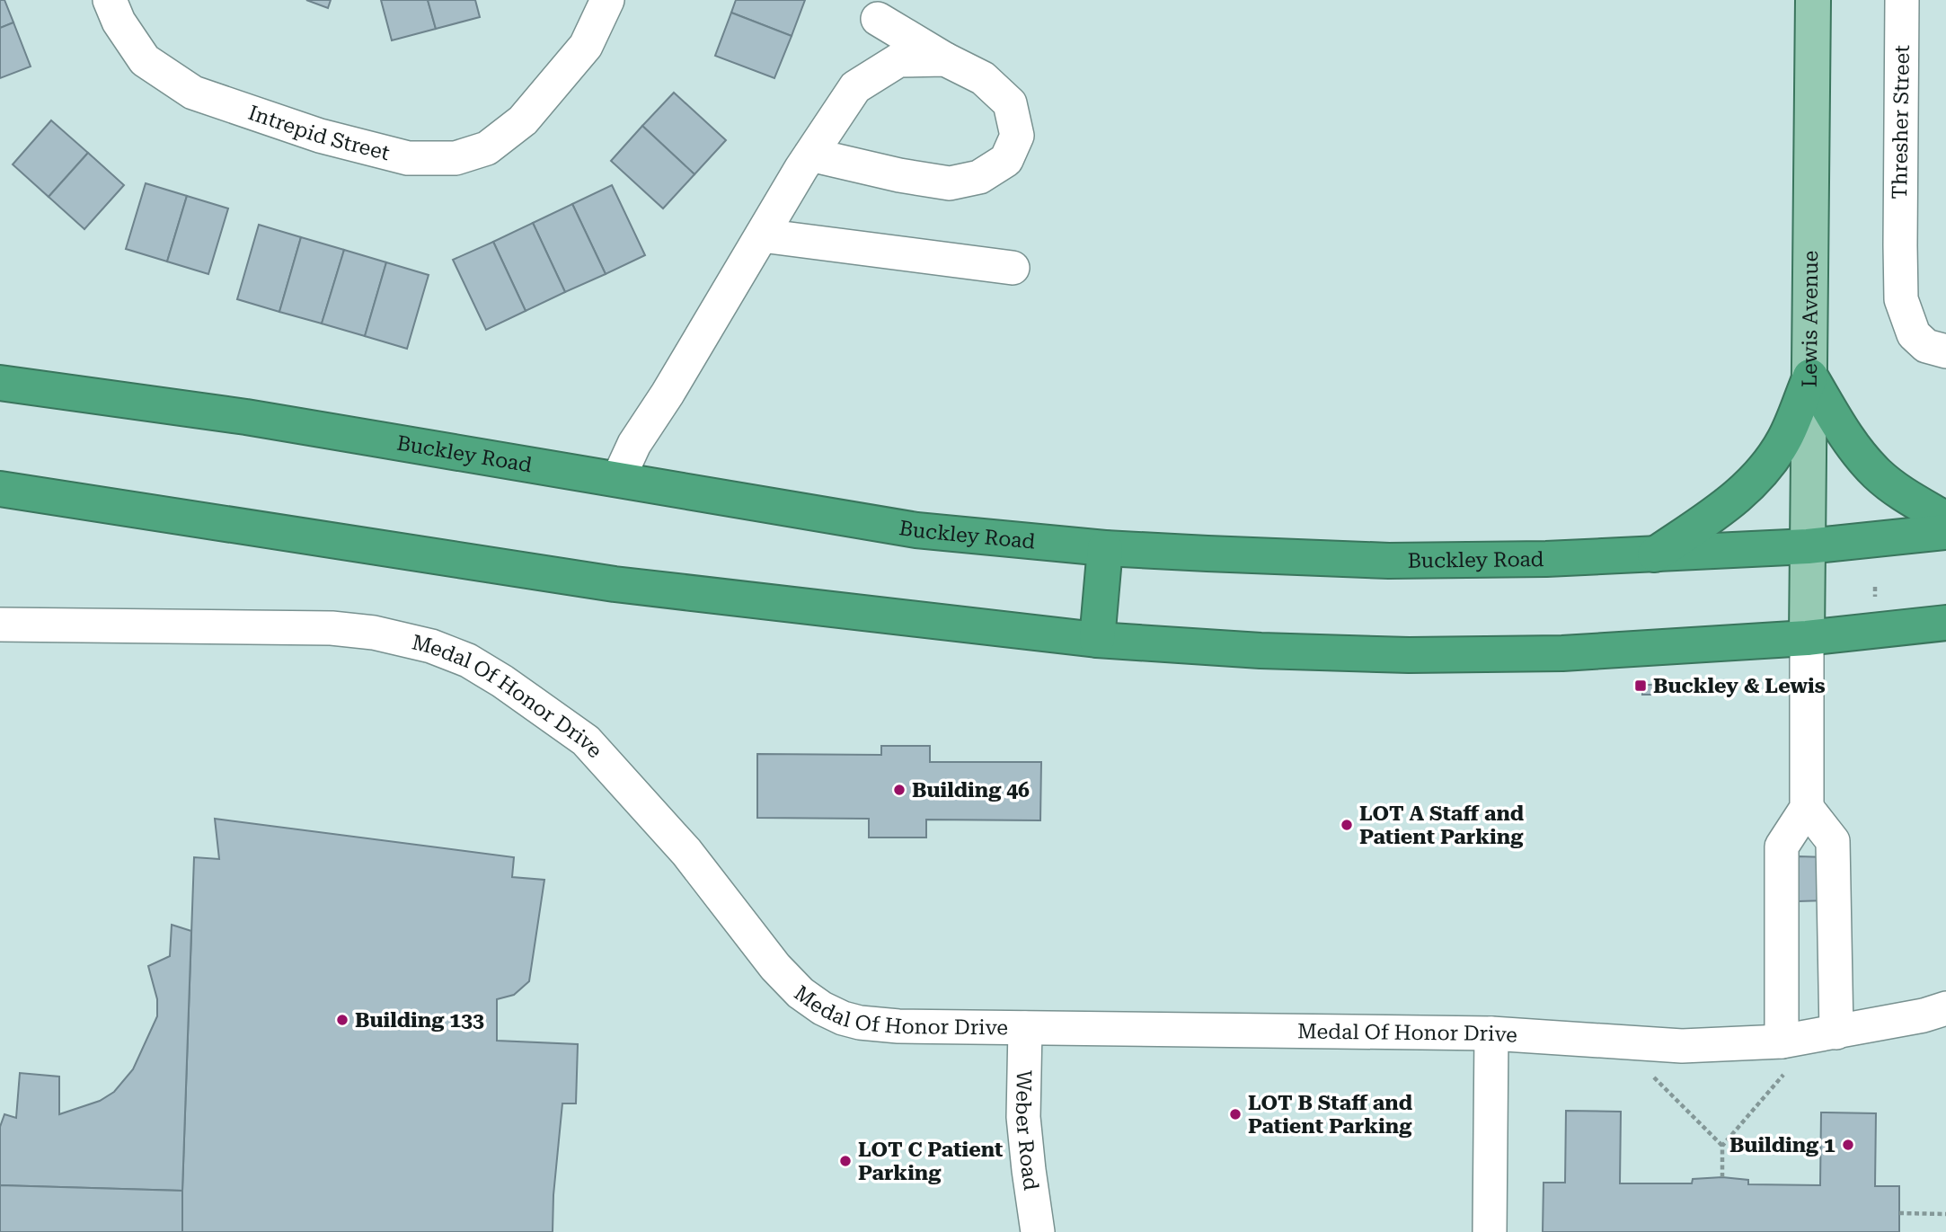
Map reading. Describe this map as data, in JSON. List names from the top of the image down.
{
  "streets": {
    "highway": ["Buckley Road"],
    "main road": ["Lewis Avenue"],
    "street": [
      "Thresher Street",
      "Intrepid Street",
      "Medal Of Honor Drive",
      "Weber Road"
    ]
  },
  "crossings": [
    ["Lewis Avenue", "Buckley Road"],
    ["Medal Of Honor Drive", "Weber Road"]
  ],
  "places": {
    "transit": ["Buckley & Lewis"],
    "other": [
      "Building 46",
      "LOT A Staff and Patient Parking",
      "Building 133",
      "LOT B Staff and Patient Parking",
      "Building 1",
      "LOT C Patient Parking"
    ]
  }
}
